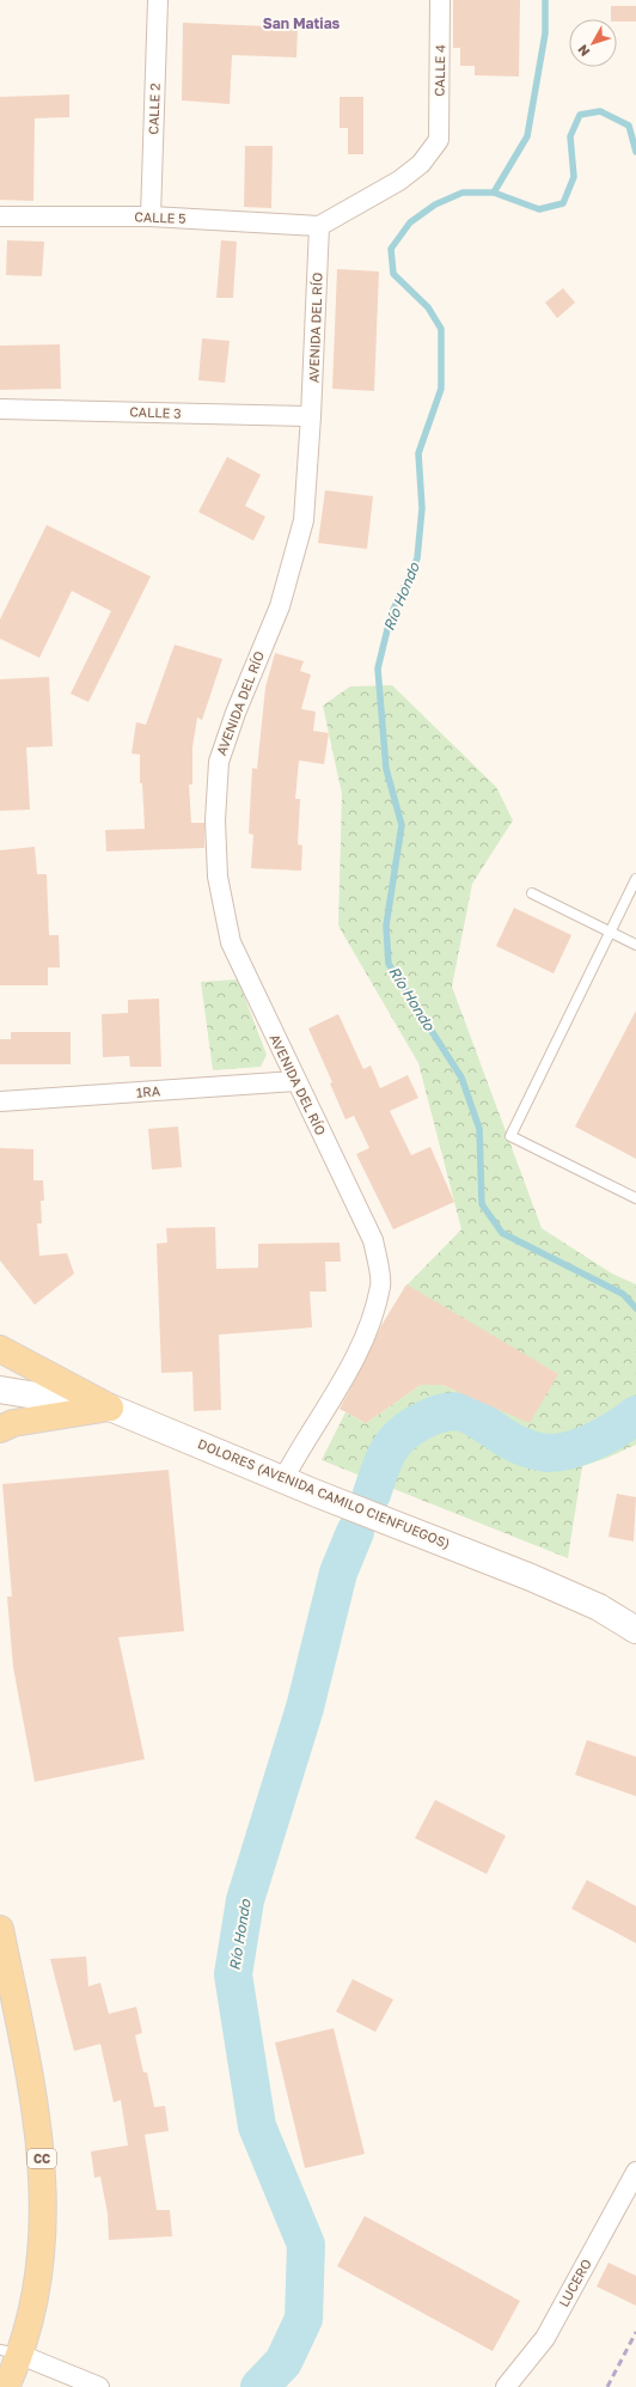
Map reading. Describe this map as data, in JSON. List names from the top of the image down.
{
  "streets": {
    "main road": ["DOLORES (AVENIDA CAMILO CIENFUEGOS)", "CC"],
    "street": [
      "CALLE 4",
      "CALLE 2",
      "CALLE 5",
      "AVENIDA DEL RÍO",
      "CALLE 3",
      "1RA",
      "LUCERO"
    ]
  },
  "crossings": [
    ["CALLE 4", "CALLE 5"],
    ["CALLE 4", "AVENIDA DEL RÍO"],
    ["CALLE 2", "CALLE 5"],
    ["CALLE 5", "AVENIDA DEL RÍO"],
    ["AVENIDA DEL RÍO", "CALLE 3"],
    ["AVENIDA DEL RÍO", "1RA"],
    ["AVENIDA DEL RÍO", "DOLORES (AVENIDA CAMILO CIENFUEGOS)"]
  ],
  "districts": ["San Matias"],
  "water": ["Río Hondo"],
  "north": "bottom left"
}
